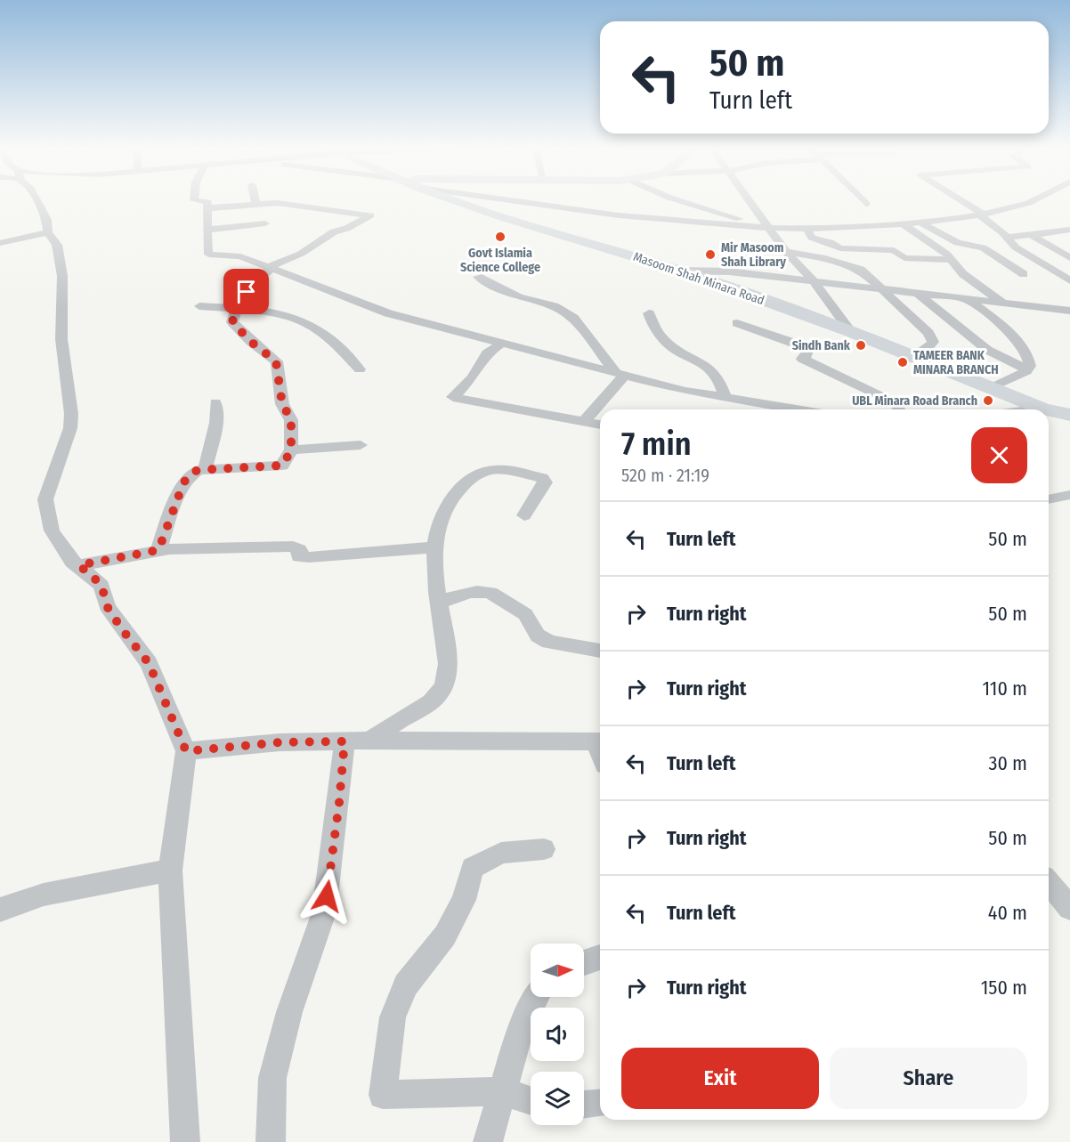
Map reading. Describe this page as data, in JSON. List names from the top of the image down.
{
  "streets": {
    "main road": ["Masoom Shah Minara Road"]
  },
  "places": [
    "Govt Islamia Science College",
    "Mir Masoom Shah Library",
    "Sindh Bank",
    "TAMEER BANK MINARA BRANCH",
    "UBL Minara Road Branch"
  ],
  "north": "right",
  "page": {
    "turn": ["50 m", "Turn left"],
    "heading": ["7 min", "520 m · 21:19"],
    "list": [
      {
        "name": "Turn left",
        "value": "50 m"
      },
      {
        "name": "Turn right",
        "value": "50 m"
      },
      {
        "name": "Turn right",
        "value": "110 m"
      },
      {
        "name": "Turn left",
        "value": "30 m"
      },
      {
        "name": "Turn right",
        "value": "50 m"
      },
      {
        "name": "Turn left",
        "value": "40 m"
      },
      {
        "name": "Turn right",
        "value": "150 m"
      }
    ],
    "buttons": ["Exit", "Share"]
  }
}
